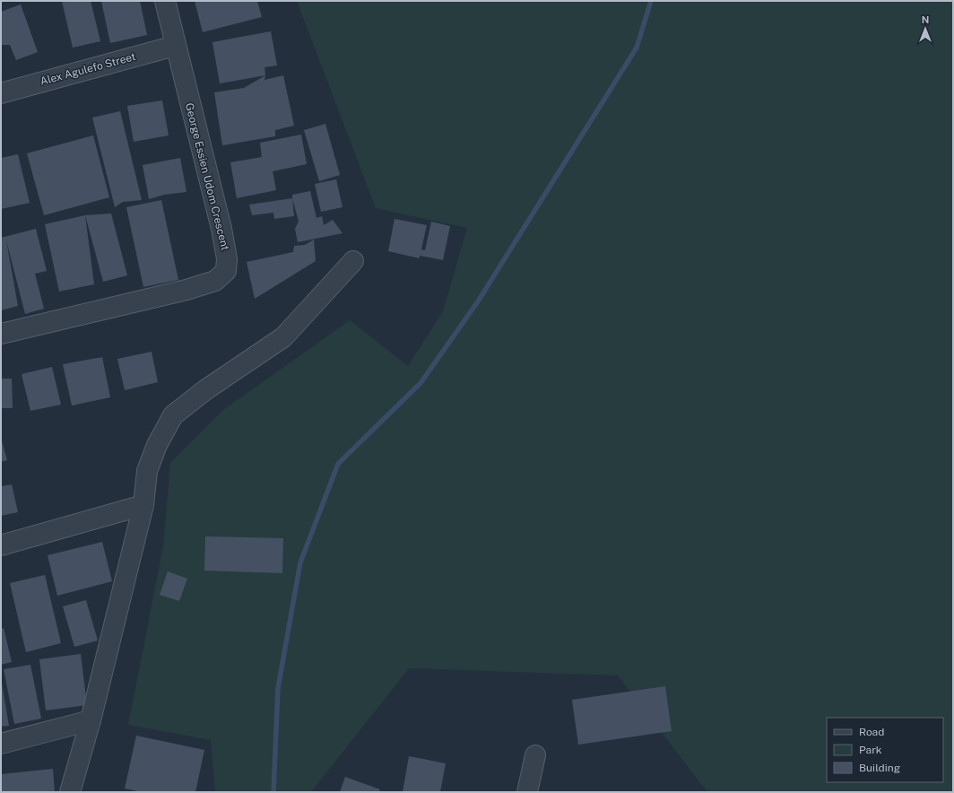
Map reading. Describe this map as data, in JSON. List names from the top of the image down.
{
  "streets": {
    "street": ["Alex Agulefo Street", "George Essien Udom Crescent"]
  },
  "crossings": [
    ["Alex Agulefo Street", "George Essien Udom Crescent"]
  ],
  "legend": ["Road", "Park", "Building"],
  "north": "top"
}
